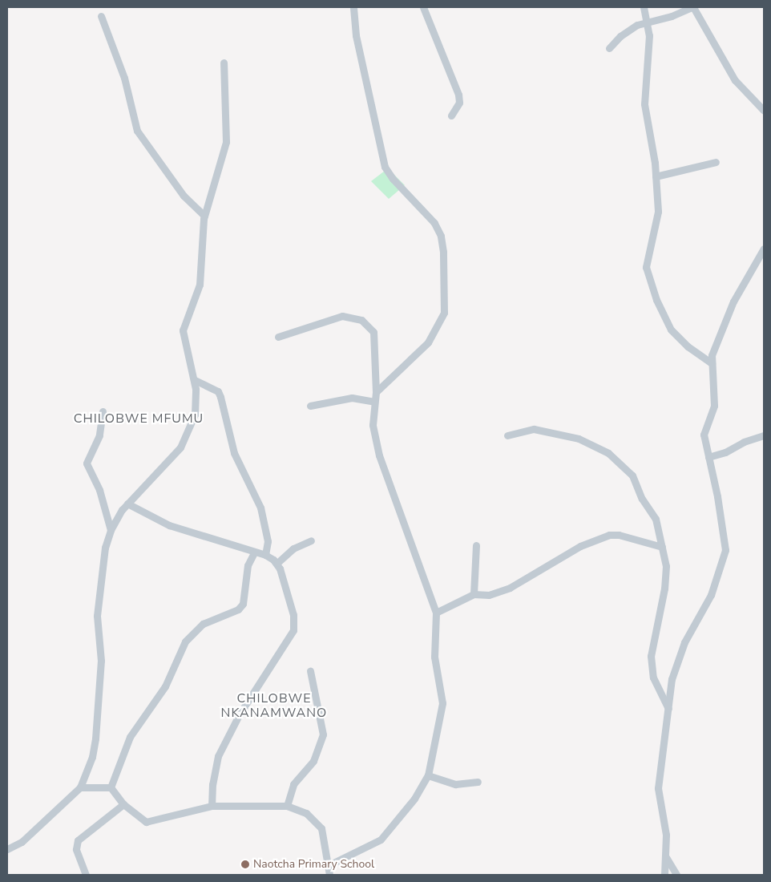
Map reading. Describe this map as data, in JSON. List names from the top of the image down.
{
  "districts": ["CHILOBWE MFUMU", "CHILOBWE NKANAMWANO"],
  "places": ["Naotcha Primary School"]
}
